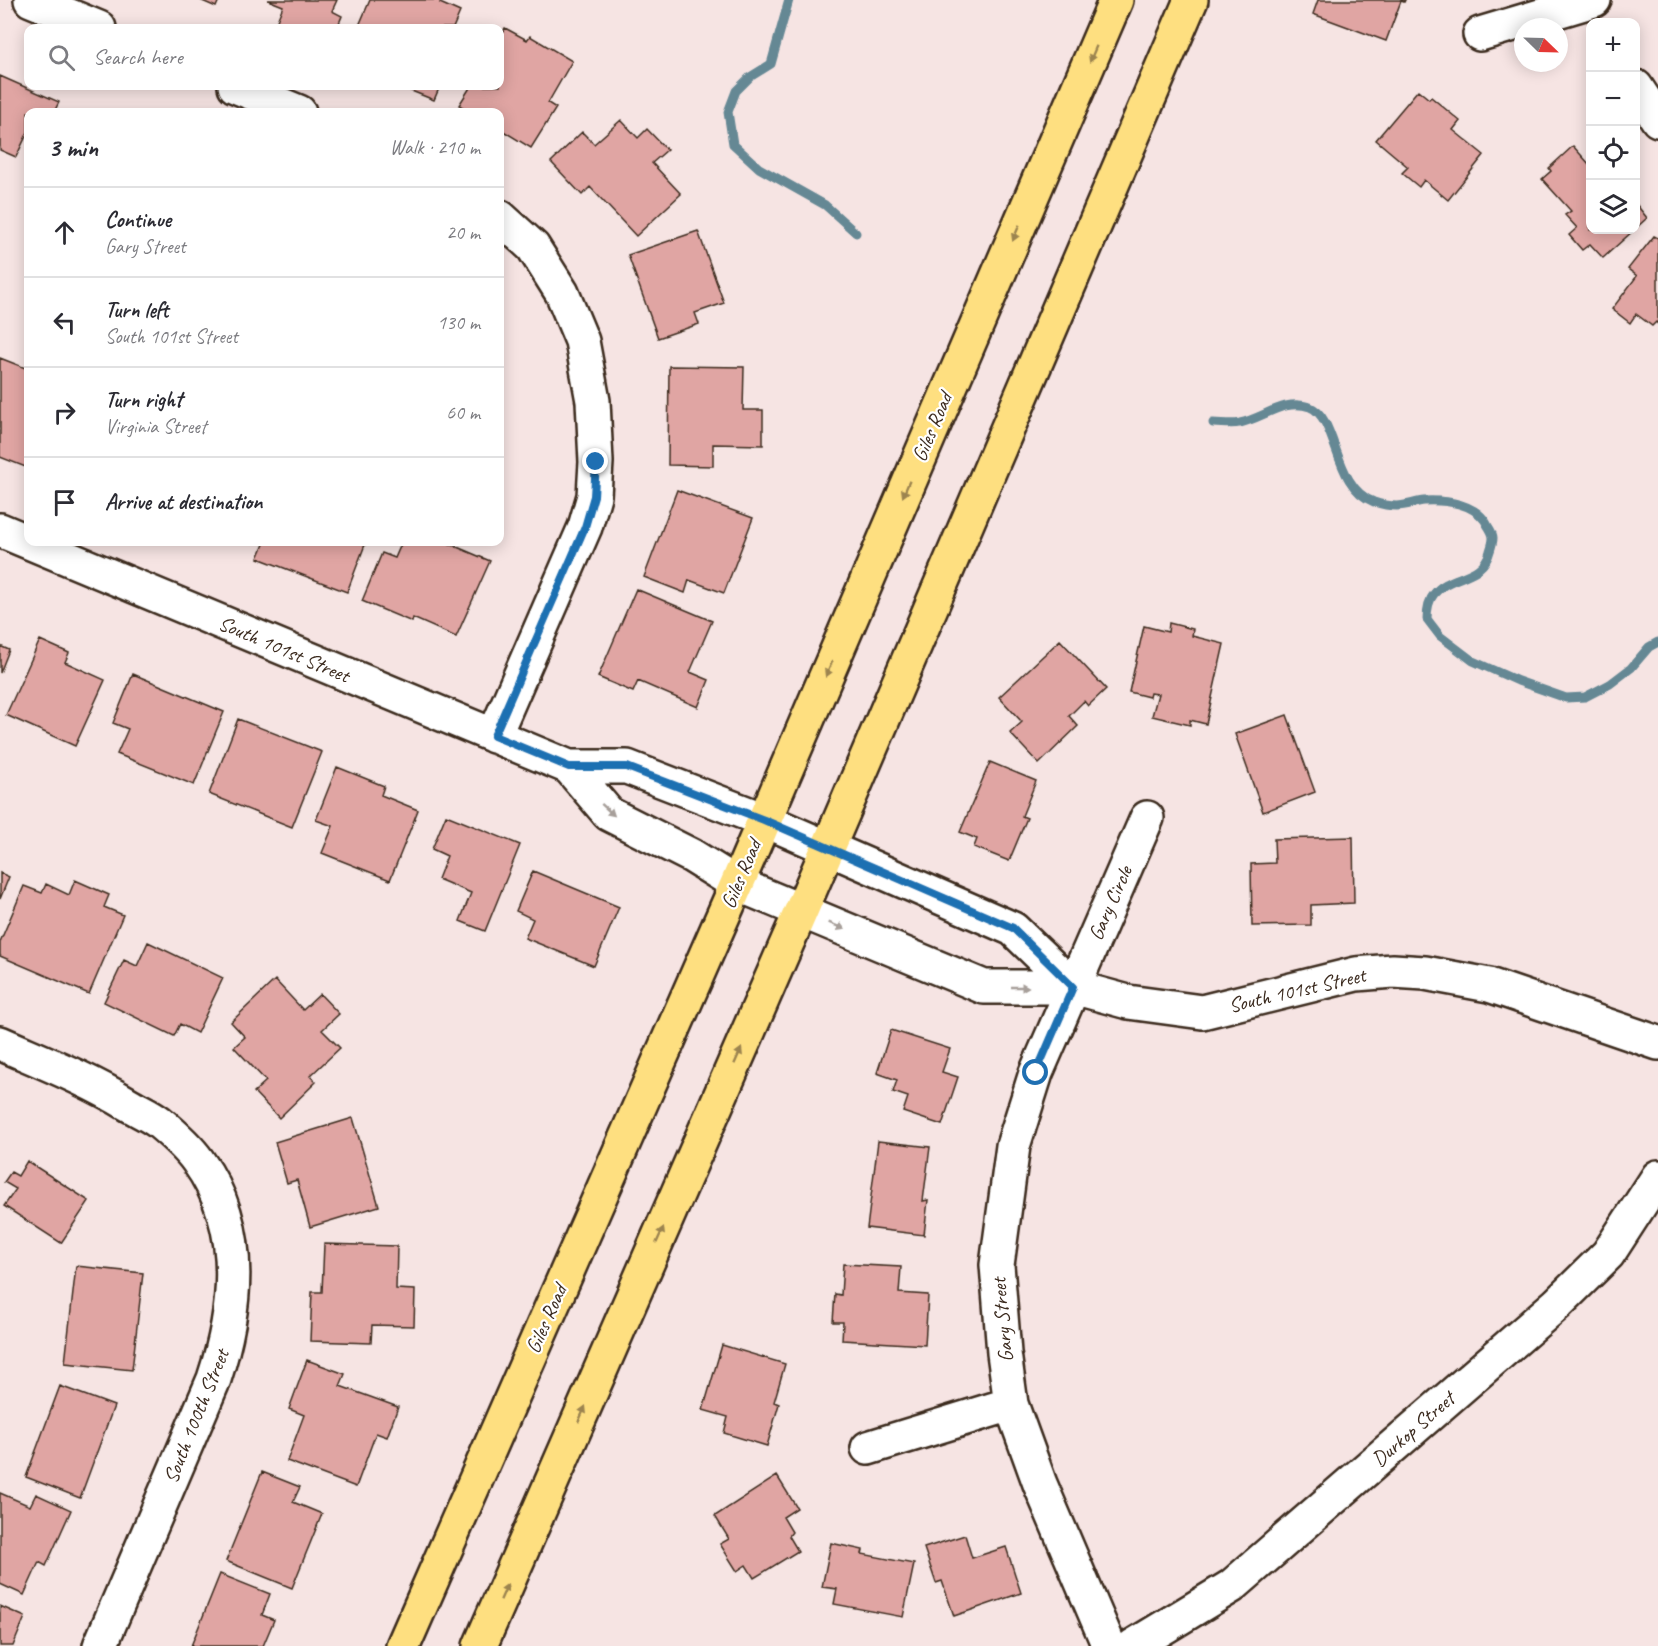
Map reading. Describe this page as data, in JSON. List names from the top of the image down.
{
  "streets": {
    "main road": ["Giles Road"],
    "street": [
      "South 101st Street",
      "Gary Circle",
      "Gary Street",
      "South 100th Street",
      "Durkop Street"
    ]
  },
  "crossings": [
    ["Giles Road", "South 101st Street"],
    ["South 101st Street", "Gary Circle"],
    ["South 101st Street", "Gary Street"],
    ["Gary Circle", "Gary Street"]
  ],
  "north": "bottom right",
  "page": {
    "map_buttons": ["+", "−"],
    "search": "Search here",
    "heading": ["3 min", "Walk · 210 m"],
    "list": [
      ["Continue", "Gary Street", "20 m"],
      ["Turn left", "South 101st Street", "130 m"],
      ["Turn right", "Virginia Street", "60 m"],
      "Arrive at destination"
    ]
  }
}
